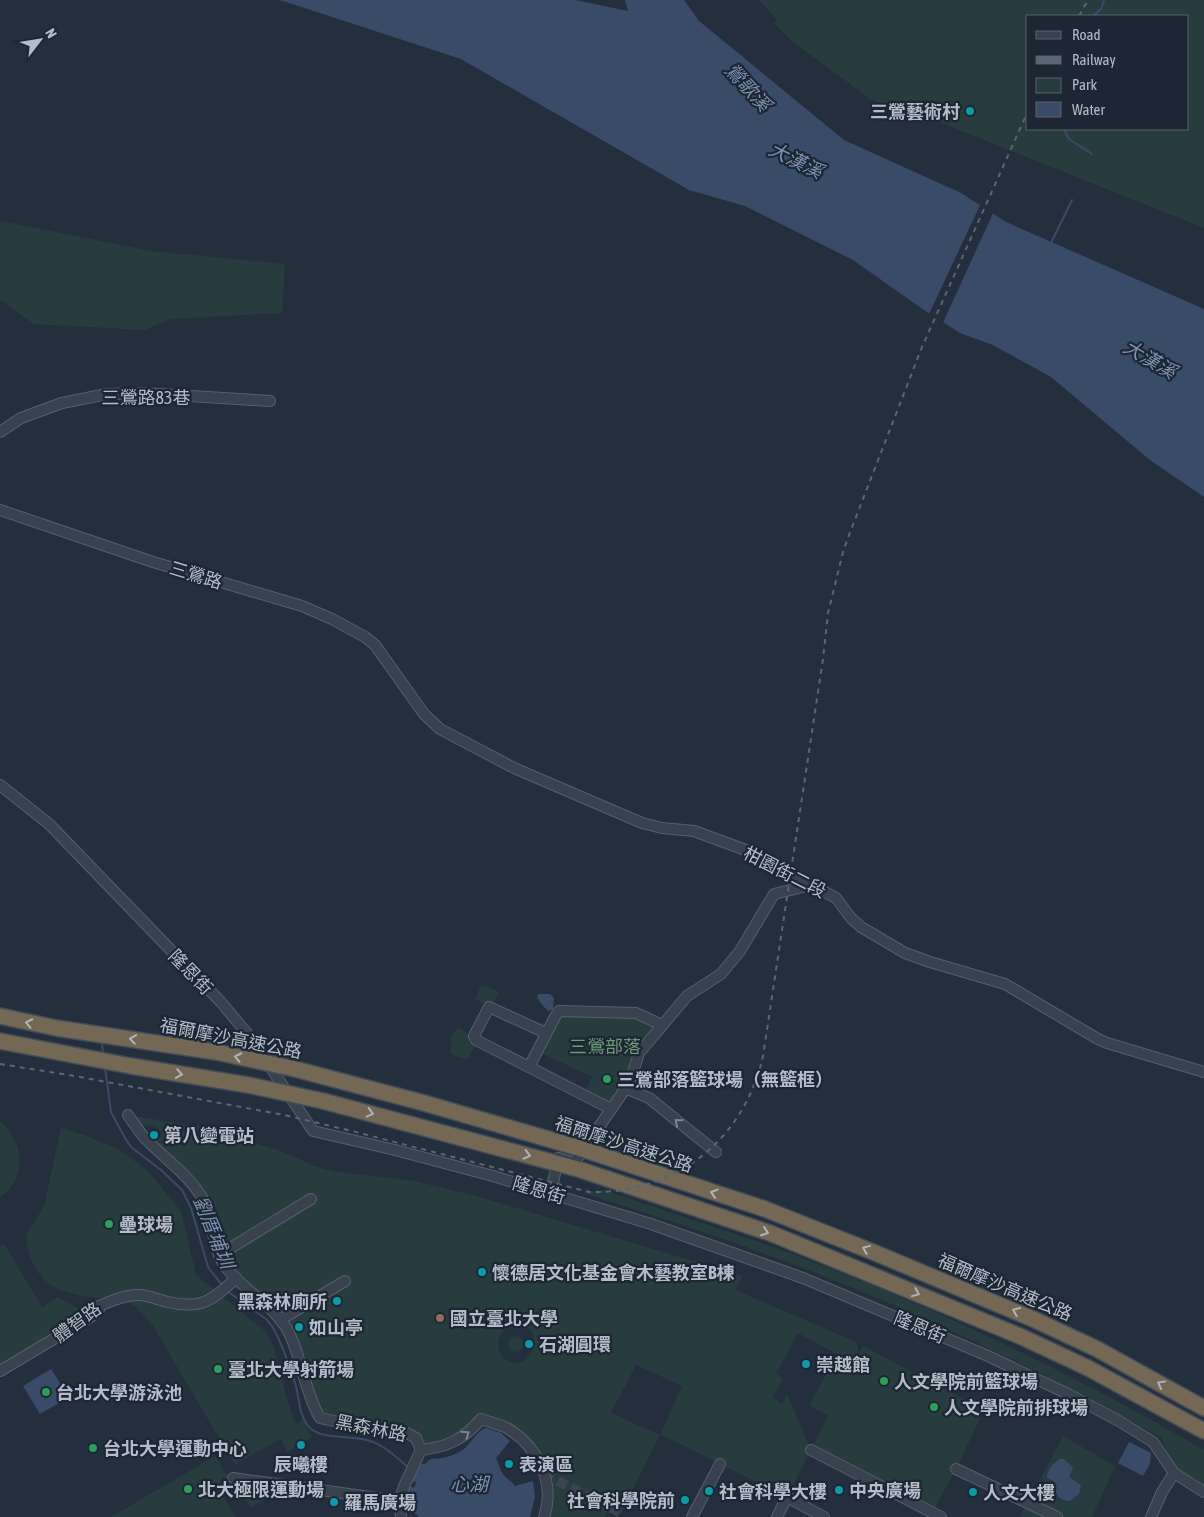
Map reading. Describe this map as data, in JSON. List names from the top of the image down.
{
  "streets": {
    "highway": ["福爾摩沙高速公路"],
    "street": [
      "三鶯路83巷",
      "三鶯路",
      "柑園街二段",
      "隆恩街",
      "體智路",
      "黑森林路"
    ]
  },
  "crossings": [
    ["三鶯路", "柑園街二段"],
    ["體智路", "黑森林路"]
  ],
  "water": [
    "鶯歌溪",
    "大漢溪",
    "劉厝埔圳",
    "心湖"
  ],
  "parks": ["三鶯部落"],
  "places": [
    "三鶯藝術村",
    "三鶯部落籃球場（無籃框）",
    "第八變電站",
    "壘球場",
    "懷德居文化基金會木藝教室B棟",
    "黑森林廁所",
    "國立臺北大學",
    "如山亭",
    "石湖圓環",
    "崇越館",
    "臺北大學射箭場",
    "人文學院前籃球場",
    "台北大學游泳池",
    "人文學院前排球場",
    "辰曦樓",
    "台北大學運動中心",
    "表演區",
    "北大極限運動場",
    "中央廣場",
    "社會科學大樓",
    "人文大樓",
    "社會科學院前",
    "羅馬廣場"
  ],
  "legend": [
    "Road",
    "Railway",
    "Park",
    "Water"
  ],
  "north": "top right"
}
